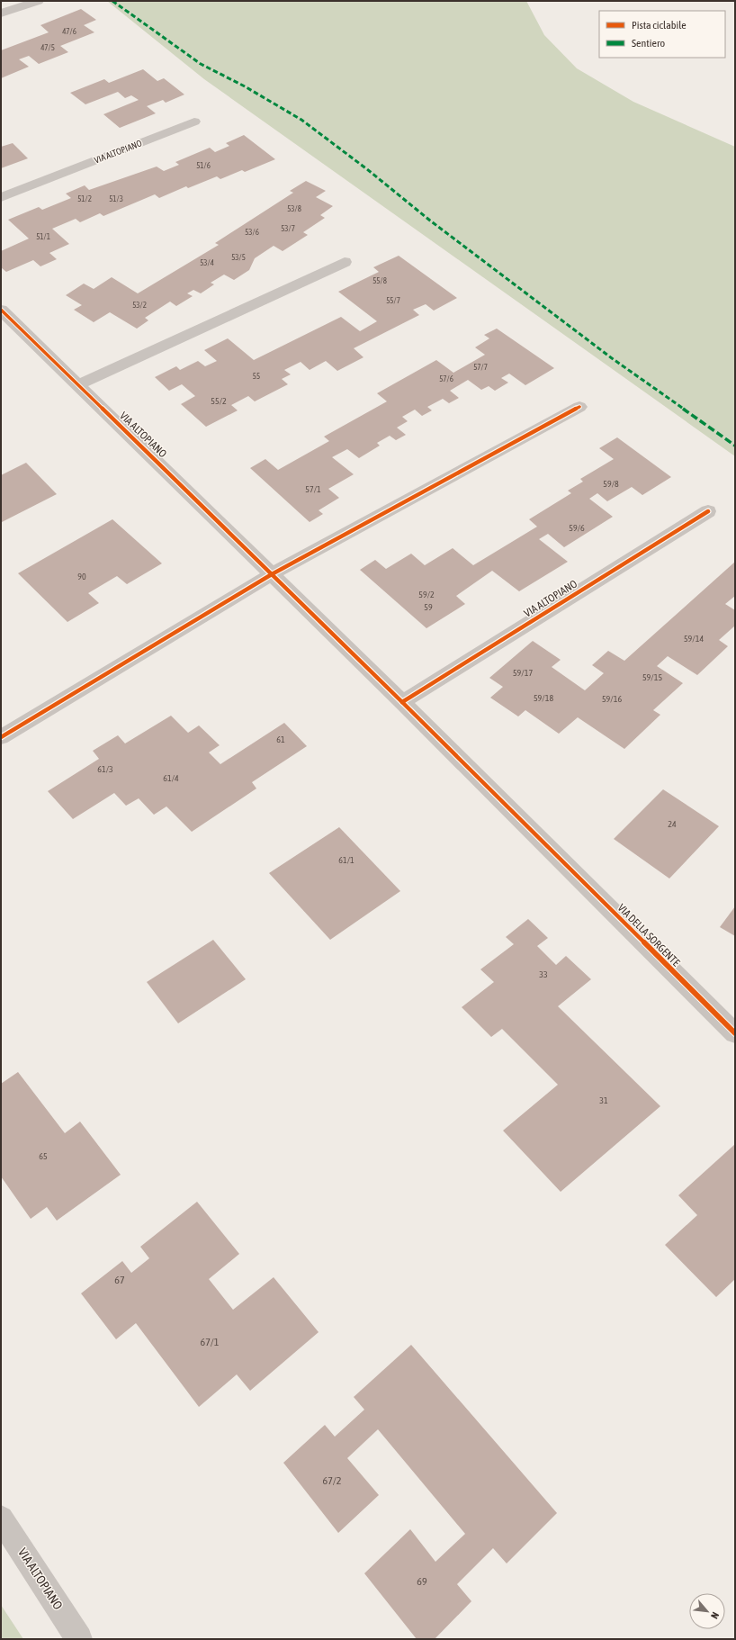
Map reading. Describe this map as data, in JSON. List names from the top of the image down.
{
  "streets": {
    "street": ["VIA ALTOPIANO", "VIA DELLA SORGENTE"]
  },
  "crossings": [
    ["VIA ALTOPIANO", "VIA DELLA SORGENTE"]
  ],
  "house_numbers": [
    "47/6",
    "47/5",
    "51/6",
    "51/2",
    "51/3",
    "53/8",
    "53/7",
    "53/6",
    "51/1",
    "53/5",
    "53/4",
    "55/8",
    "55/7",
    "53/2",
    "57/7",
    "55",
    "57/6",
    "55/2",
    "59/8",
    "57/1",
    "59/6",
    "90",
    "59/2",
    "59",
    "59/14",
    "59/17",
    "59/15",
    "59/18",
    "59/16",
    "61",
    "61/3",
    "61/4",
    "24",
    "61/1",
    "33",
    "31",
    "65",
    "67",
    "67/1",
    "67/2",
    "69"
  ],
  "legend": ["Pista ciclabile", "Sentiero"],
  "north": "bottom right"
}
